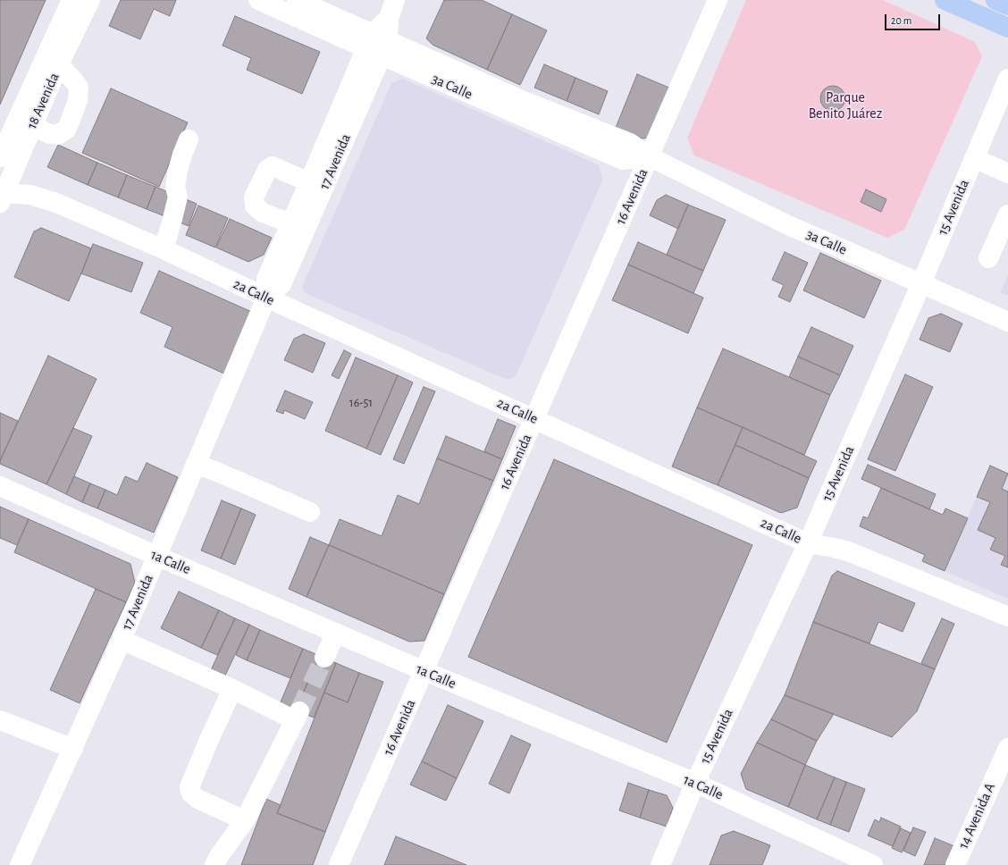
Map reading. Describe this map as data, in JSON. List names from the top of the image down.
{
  "streets": {
    "street": [
      "3a Calle",
      "18 Avenida",
      "17 Avenida",
      "16 Avenida",
      "15 Avenida",
      "2a Calle",
      "1a Calle",
      "14 Avenida A"
    ]
  },
  "crossings": [
    ["3a Calle", "17 Avenida"],
    ["3a Calle", "16 Avenida"],
    ["3a Calle", "15 Avenida"],
    ["18 Avenida", "2a Calle"],
    ["17 Avenida", "2a Calle"],
    ["17 Avenida", "1a Calle"],
    ["16 Avenida", "2a Calle"],
    ["16 Avenida", "1a Calle"],
    ["15 Avenida", "2a Calle"],
    ["15 Avenida", "1a Calle"]
  ],
  "parks": ["Parque Benito Juárez"],
  "house_numbers": ["16-51"],
  "scale_bar": "20 m"
}
